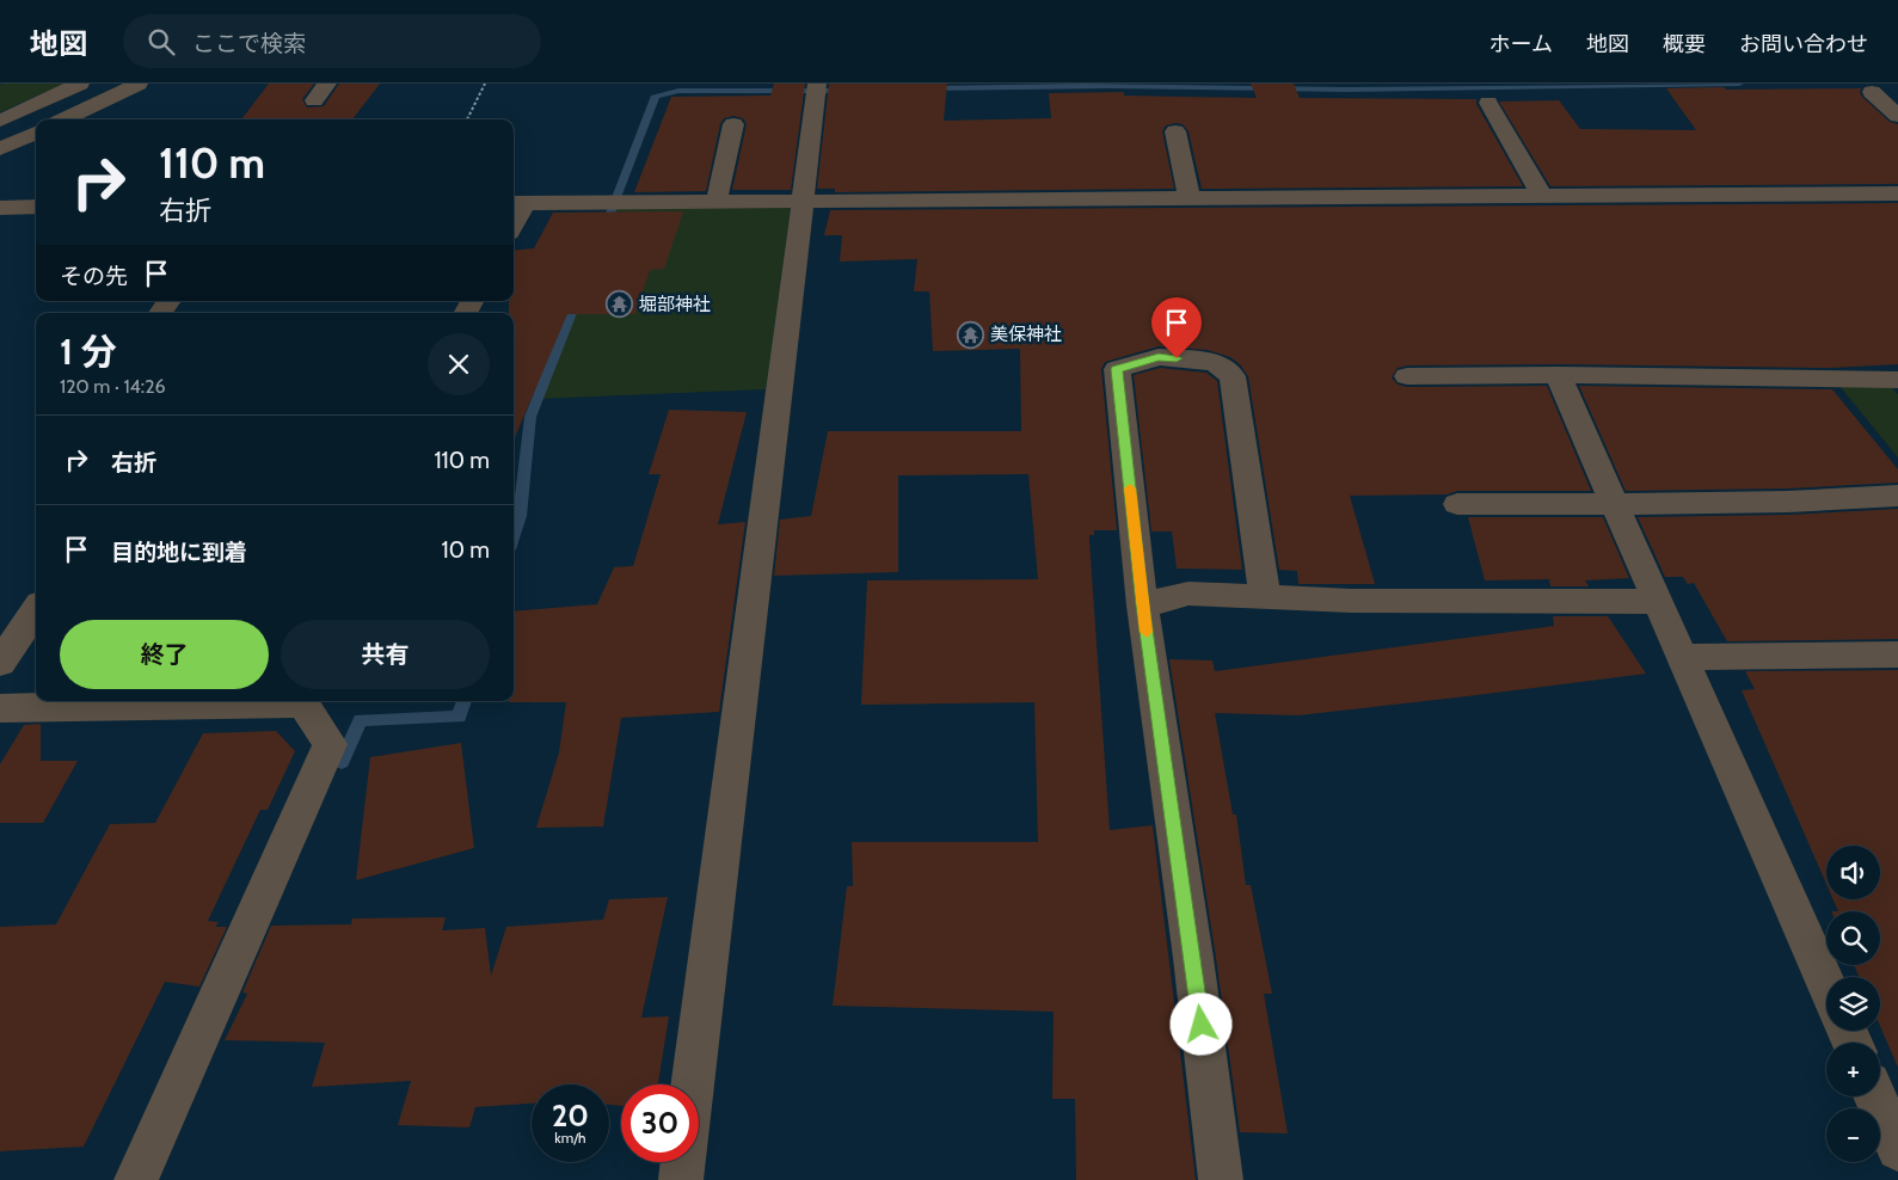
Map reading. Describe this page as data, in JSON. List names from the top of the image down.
{
  "places": {
    "temple": ["堀部神社", "美保神社"]
  },
  "page": {
    "header": "地図",
    "search": "ここで検索",
    "nav": [
      "ホーム",
      "地図",
      "概要",
      "お問い合わせ"
    ],
    "turn": ["110 m", "右折"],
    "then": "その先",
    "heading": ["1 分", "120 m · 14:26"],
    "list": [
      {
        "name": "右折",
        "value": "110 m"
      },
      {
        "name": "目的地に到着",
        "value": "10 m"
      }
    ],
    "buttons": ["終了", "共有"],
    "map_buttons": ["+", "−"],
    "speed": "20 km/h",
    "limit": "30"
  }
}
